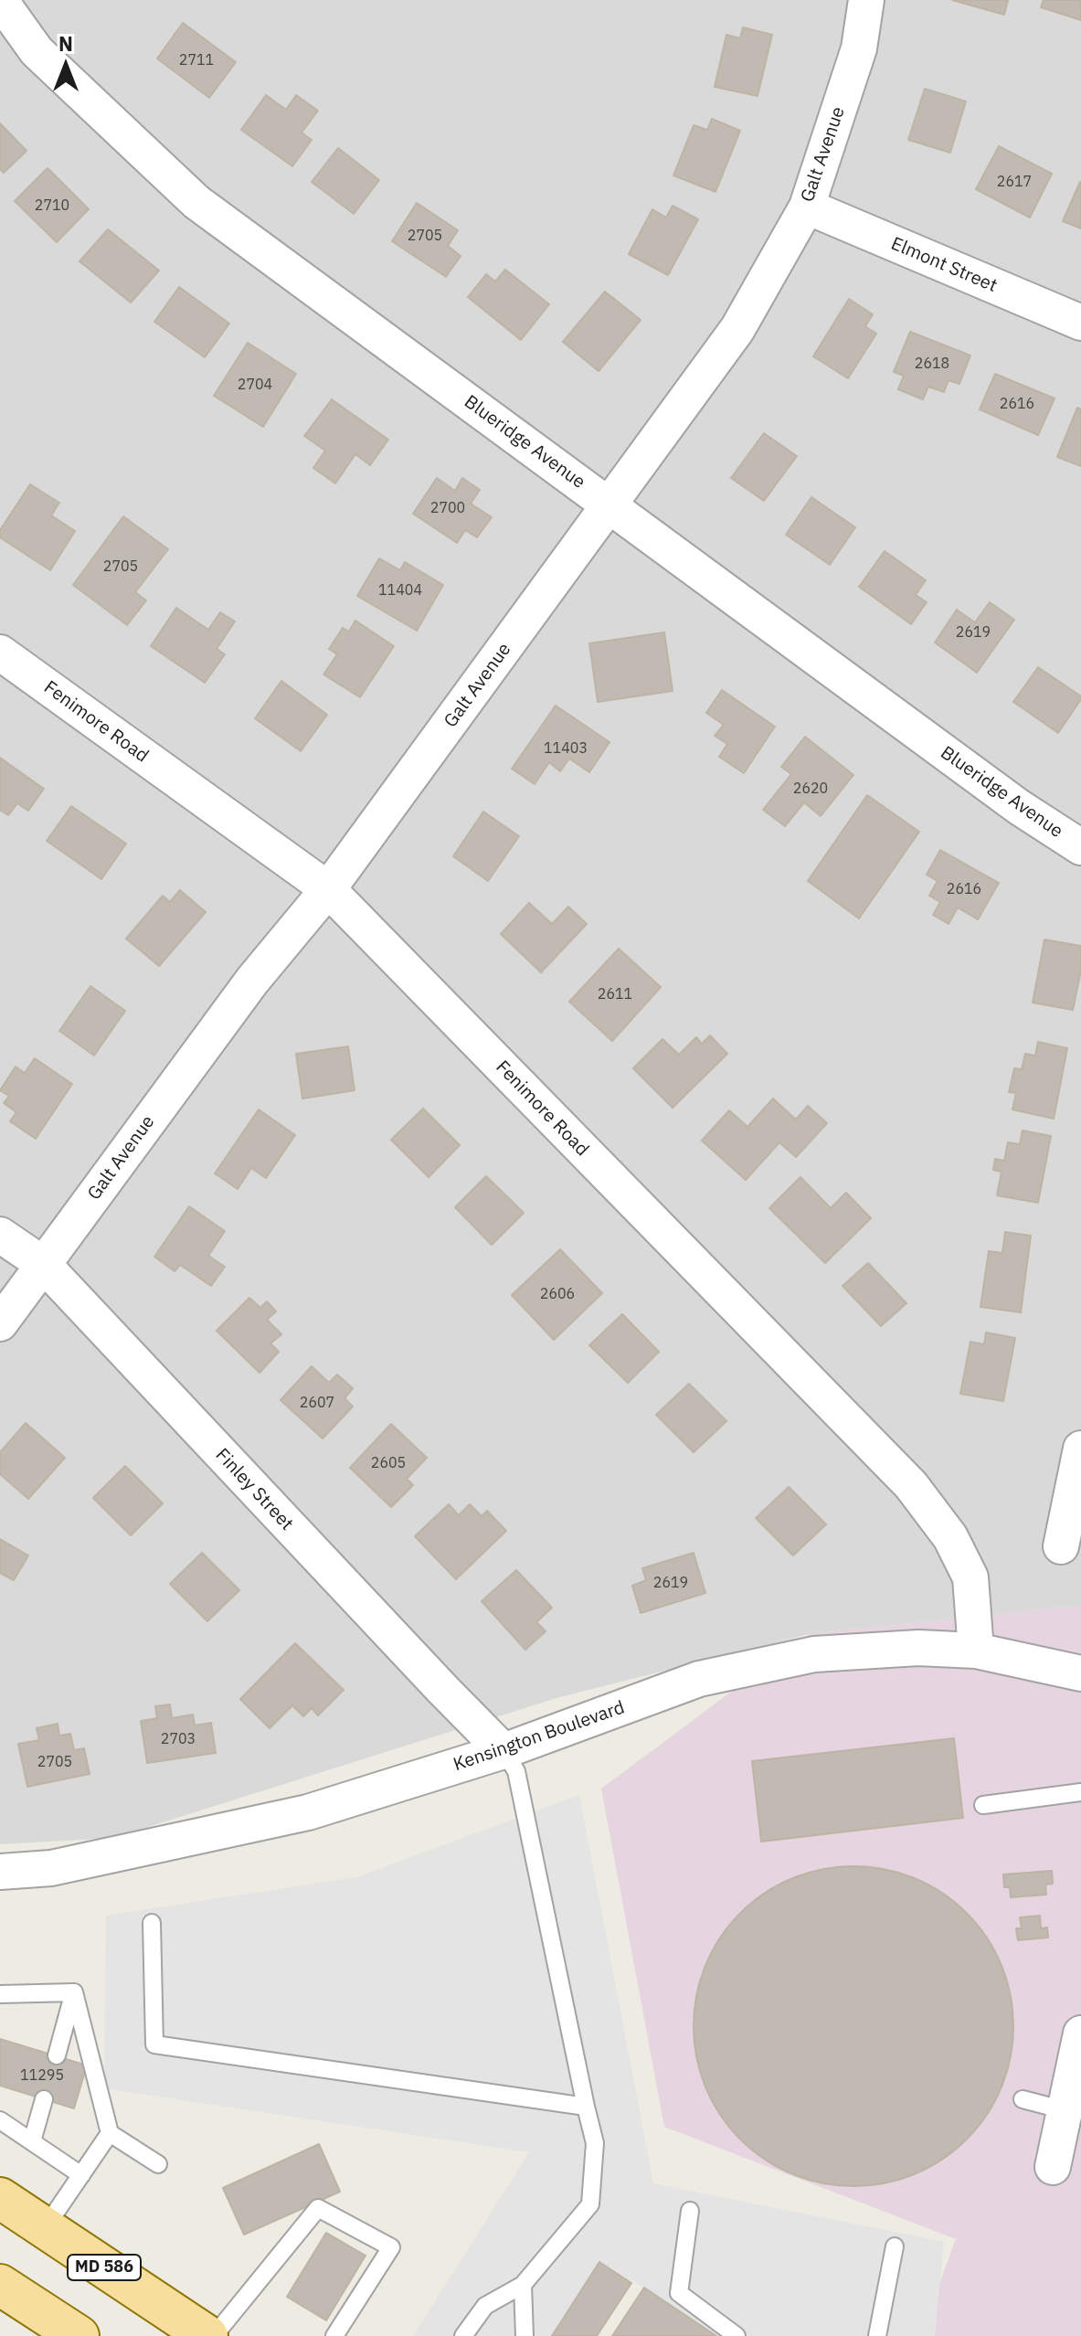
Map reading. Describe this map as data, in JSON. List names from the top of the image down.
{
  "streets": {
    "main road": ["MD 586"],
    "street": [
      "Galt Avenue",
      "Elmont Street",
      "Blueridge Avenue",
      "Fenimore Road",
      "Finley Street",
      "Kensington Boulevard"
    ]
  },
  "crossings": [
    ["Galt Avenue", "Elmont Street"],
    ["Galt Avenue", "Blueridge Avenue"],
    ["Galt Avenue", "Fenimore Road"],
    ["Galt Avenue", "Finley Street"],
    ["Fenimore Road", "Kensington Boulevard"],
    ["Finley Street", "Kensington Boulevard"]
  ],
  "house_numbers": [
    "2711",
    "2617",
    "2710",
    "2705",
    "2618",
    "2704",
    "2616",
    "2700",
    "2705",
    "11404",
    "2619",
    "11403",
    "2620",
    "2616",
    "2611",
    "2606",
    "2607",
    "2605",
    "2619",
    "2703",
    "2705",
    "11295"
  ],
  "north": "top"
}
